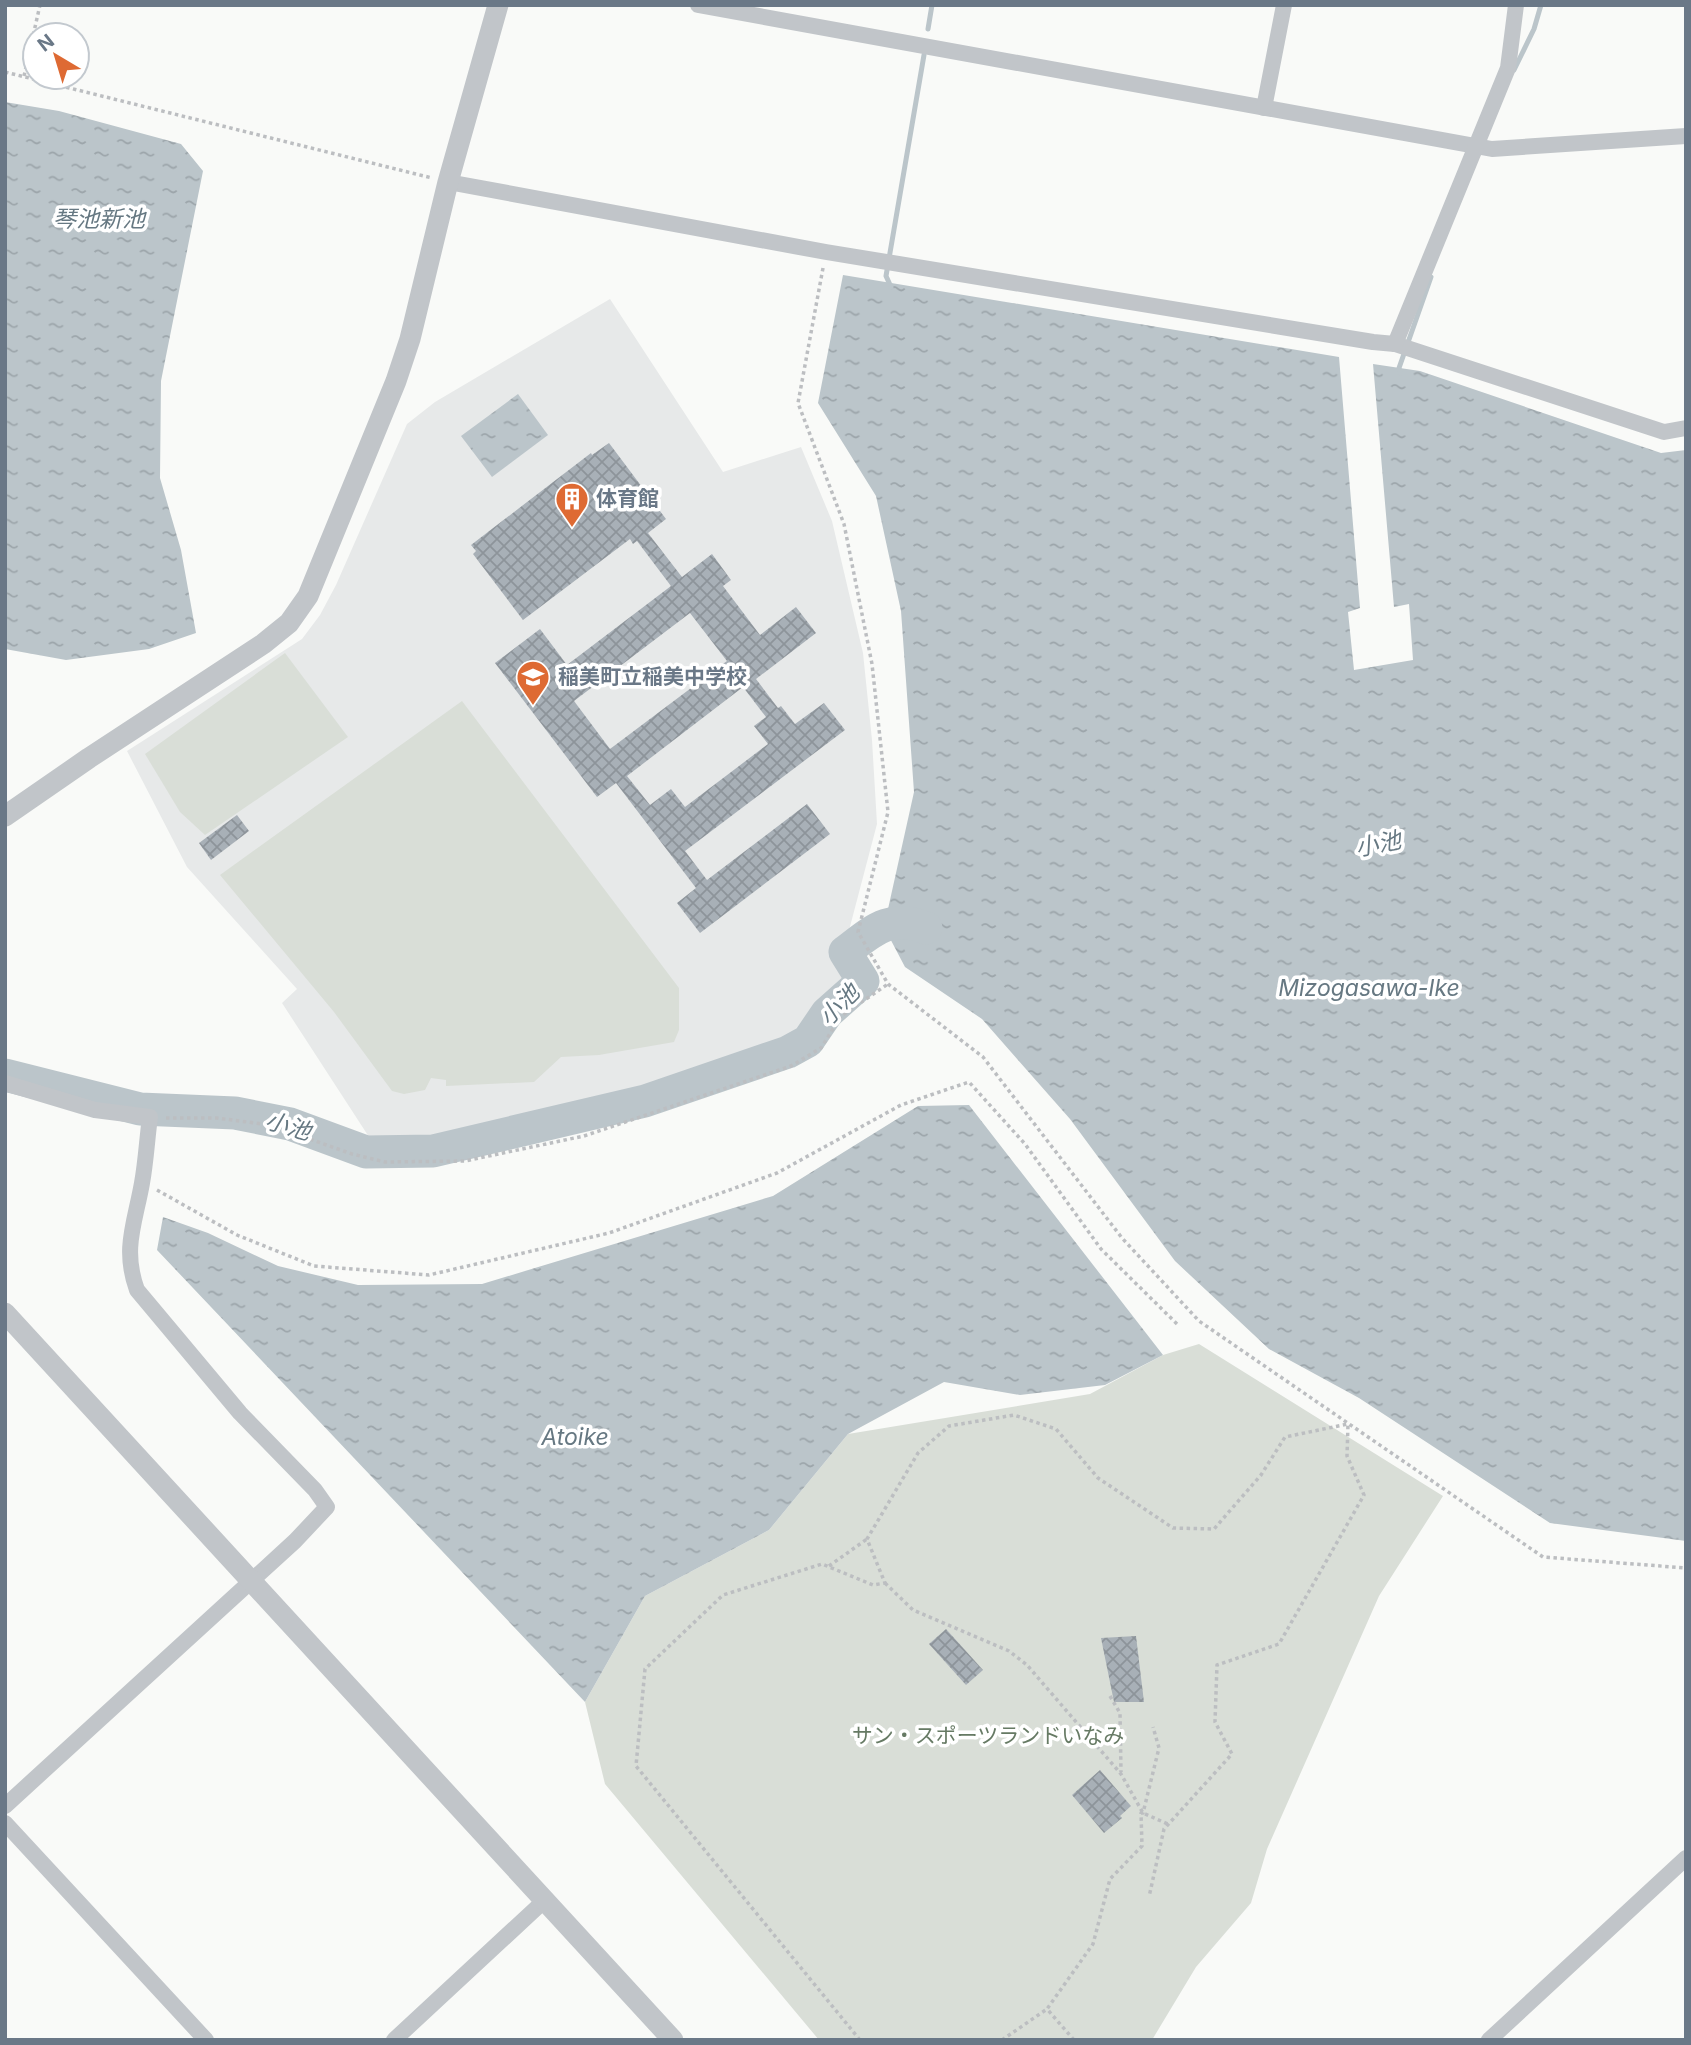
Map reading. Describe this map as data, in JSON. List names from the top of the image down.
{
  "water": [
    "琴池新池",
    "小池",
    "Mizogasawa-Ike",
    "Atoike"
  ],
  "parks": ["サン・スポーツランドいなみ"],
  "places": {
    "building": ["体育館"],
    "school or university": ["稲美町立稲美中学校"]
  },
  "north": "top left"
}
